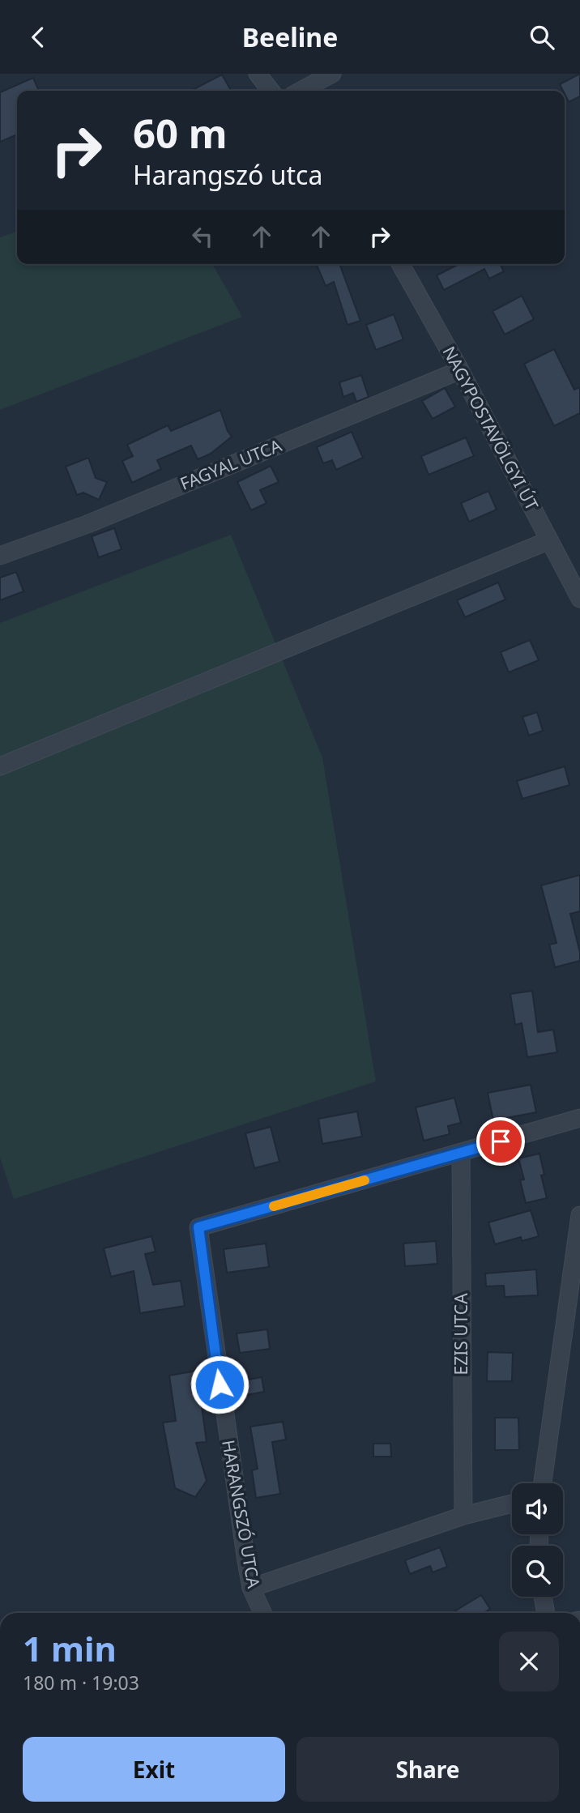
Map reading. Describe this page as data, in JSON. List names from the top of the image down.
{
  "streets": {
    "street": [
      "NAGYPOSTAVÖLGYI ÚT",
      "FAGYAL UTCA",
      "EZIS UTCA",
      "HARANGSZÓ UTCA"
    ]
  },
  "crossings": [
    ["NAGYPOSTAVÖLGYI ÚT", "FAGYAL UTCA"],
    ["EZIS UTCA", "HARANGSZÓ UTCA"]
  ],
  "page": {
    "header": "Beeline",
    "turn": ["60 m", "Harangszó utca"],
    "heading": ["1 min", "180 m · 19:03"],
    "buttons": ["Exit", "Share"]
  }
}
